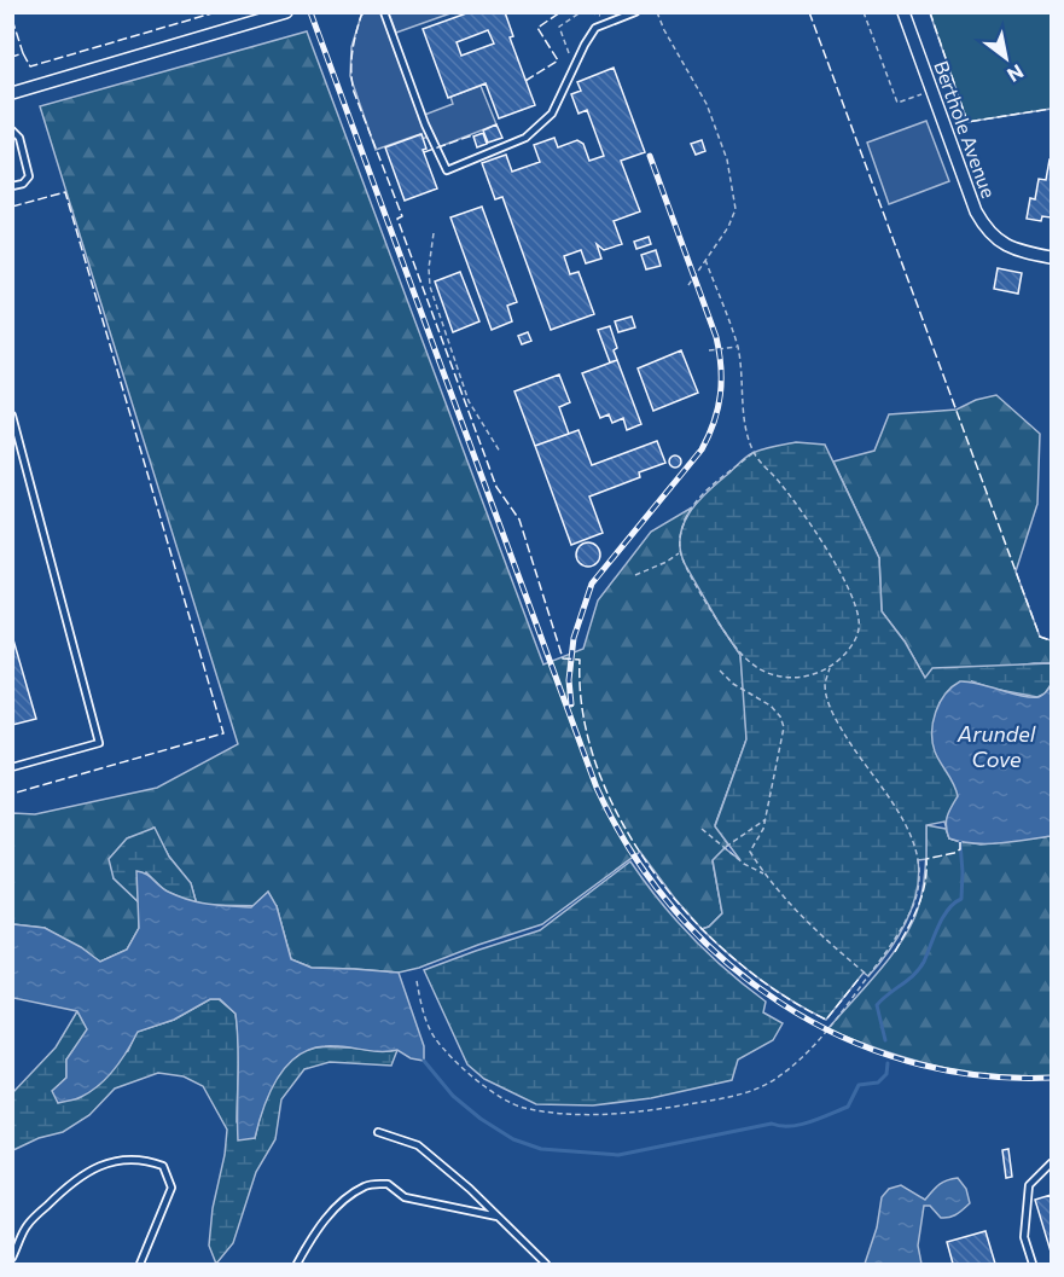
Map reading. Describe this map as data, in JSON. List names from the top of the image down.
{
  "streets": {
    "street": ["Berthole Avenue"]
  },
  "water": ["Arundel Cove"],
  "north": "bottom right"
}
